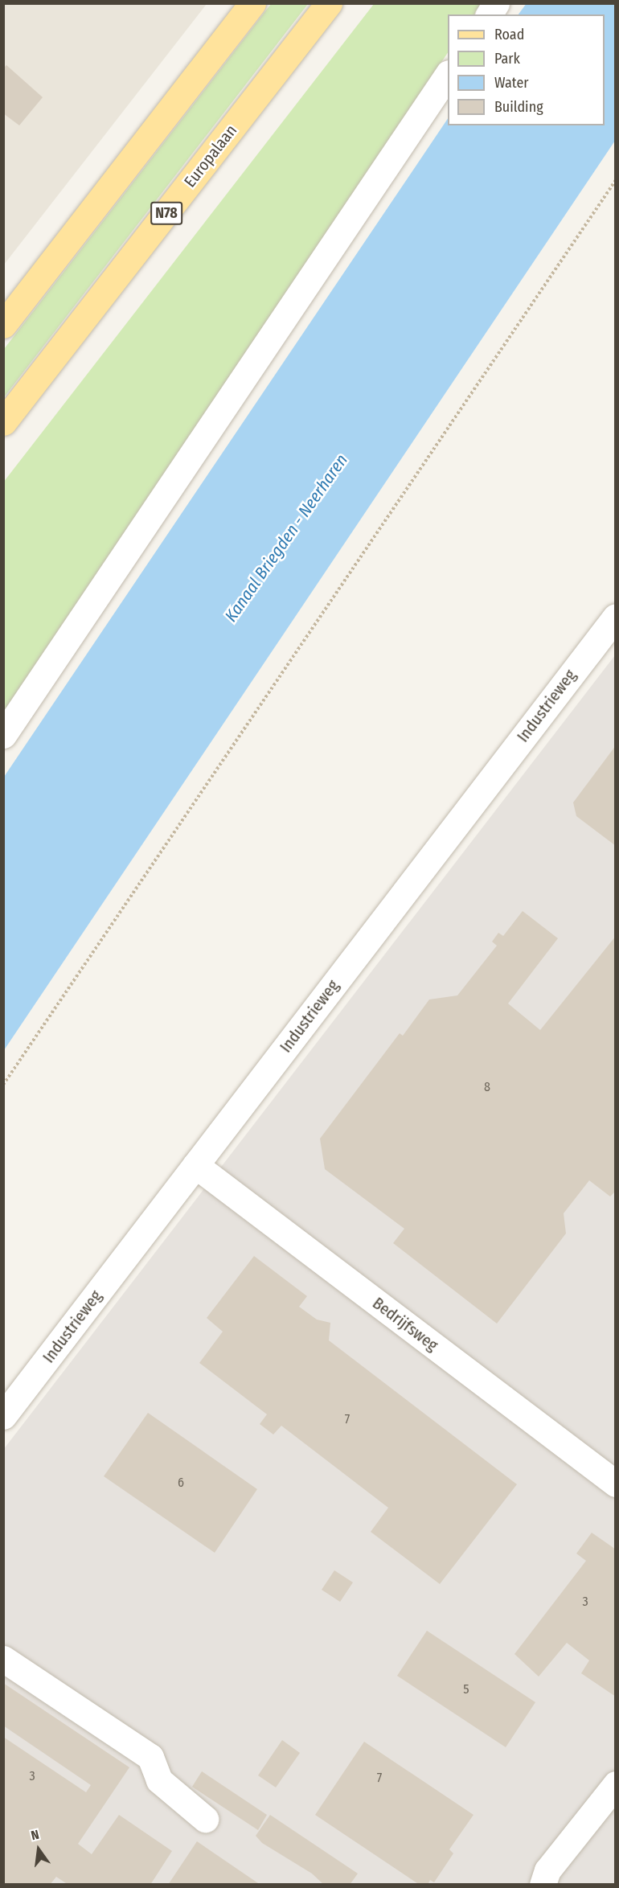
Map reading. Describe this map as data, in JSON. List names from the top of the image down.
{
  "streets": {
    "main road": ["Europalaan", "N78"],
    "street": ["Industrieweg", "Bedrijfsweg"]
  },
  "crossings": [
    ["Industrieweg", "Bedrijfsweg"]
  ],
  "water": ["Kanaal Briegden - Neerharen"],
  "house_numbers": [
    "8",
    "7",
    "6",
    "3",
    "5",
    "3",
    "7"
  ],
  "legend": [
    "Road",
    "Park",
    "Water",
    "Building"
  ],
  "north": "top"
}
